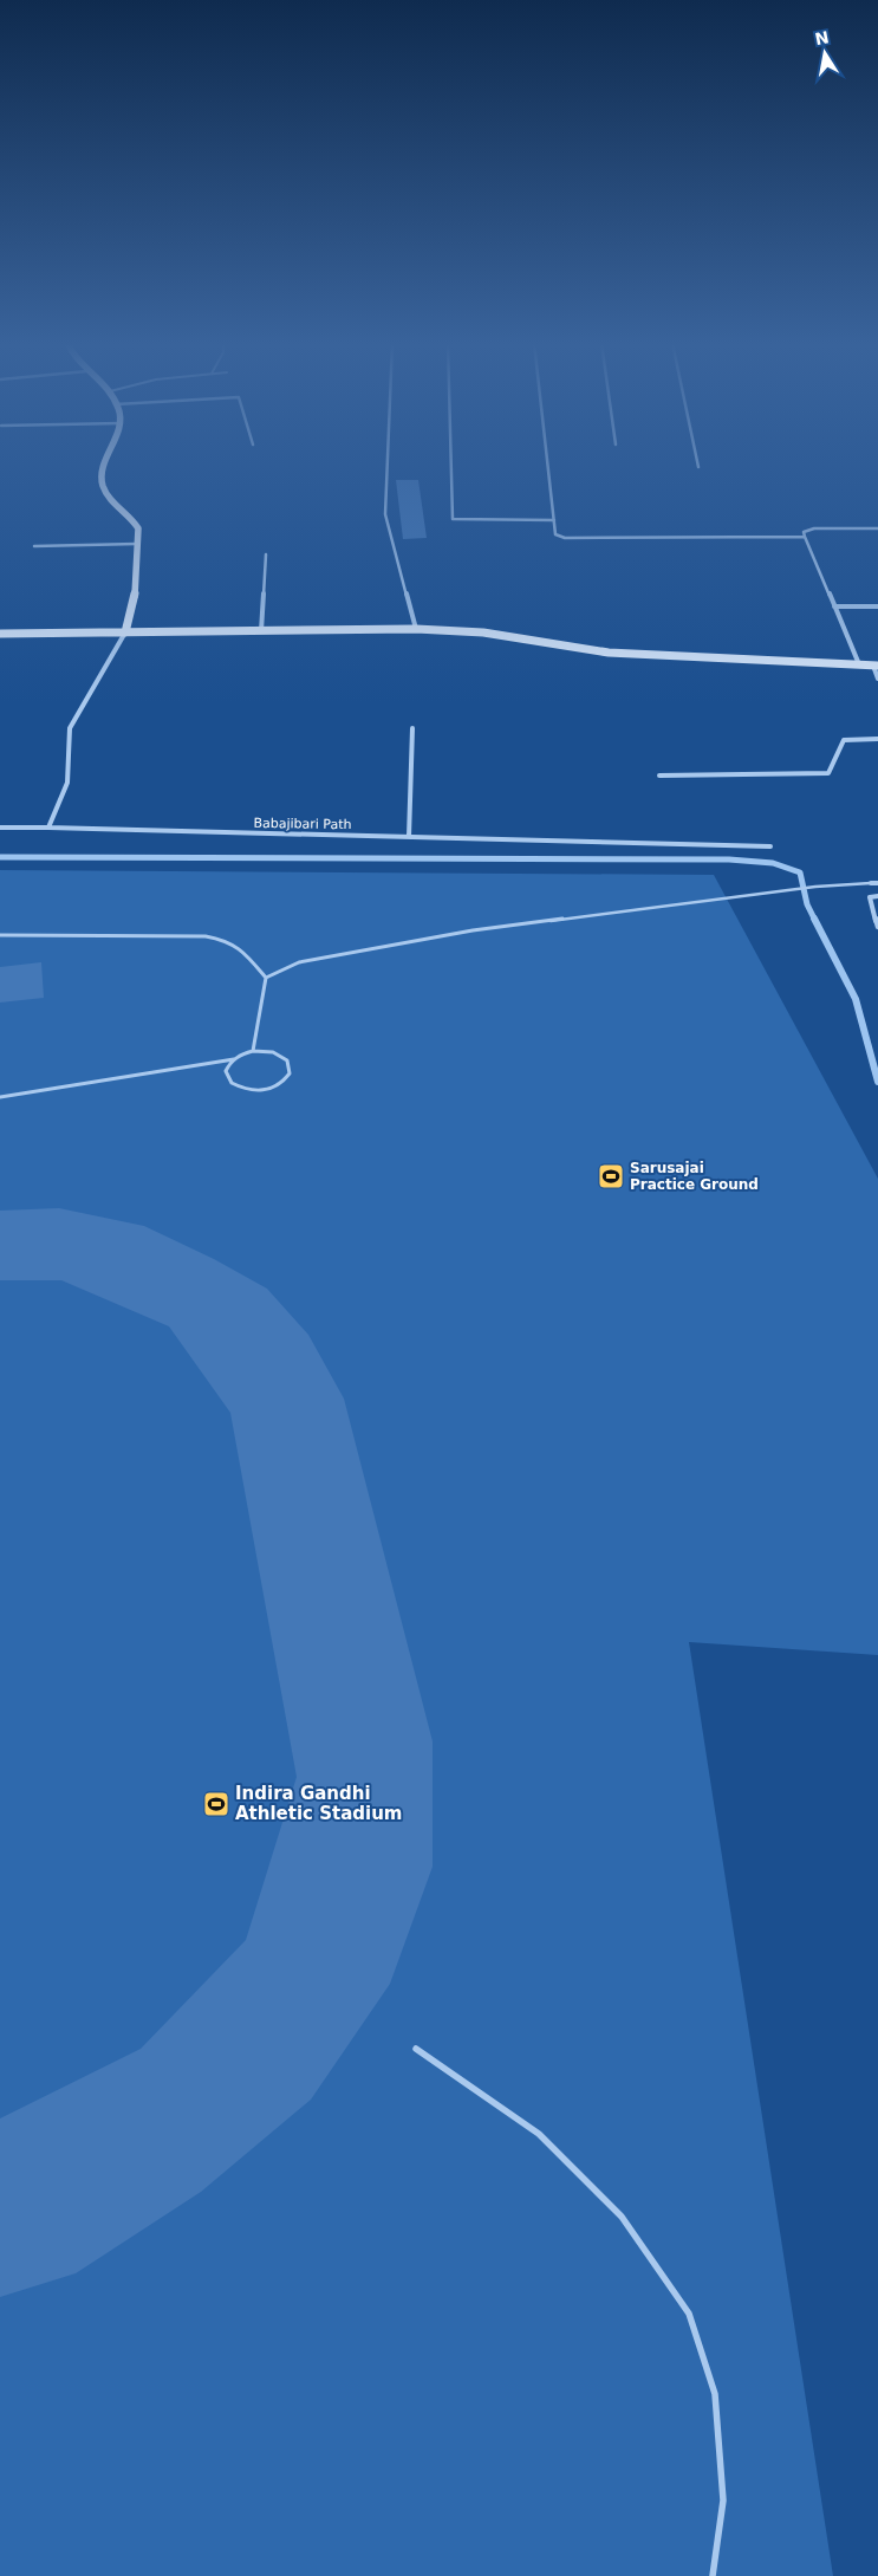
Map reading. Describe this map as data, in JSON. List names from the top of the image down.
{
  "streets": {
    "street": ["Babajibari Path"]
  },
  "places": {
    "sports": ["Sarusajai Practice Ground", "Indira Gandhi Athletic Stadium"]
  },
  "north": "top"
}
